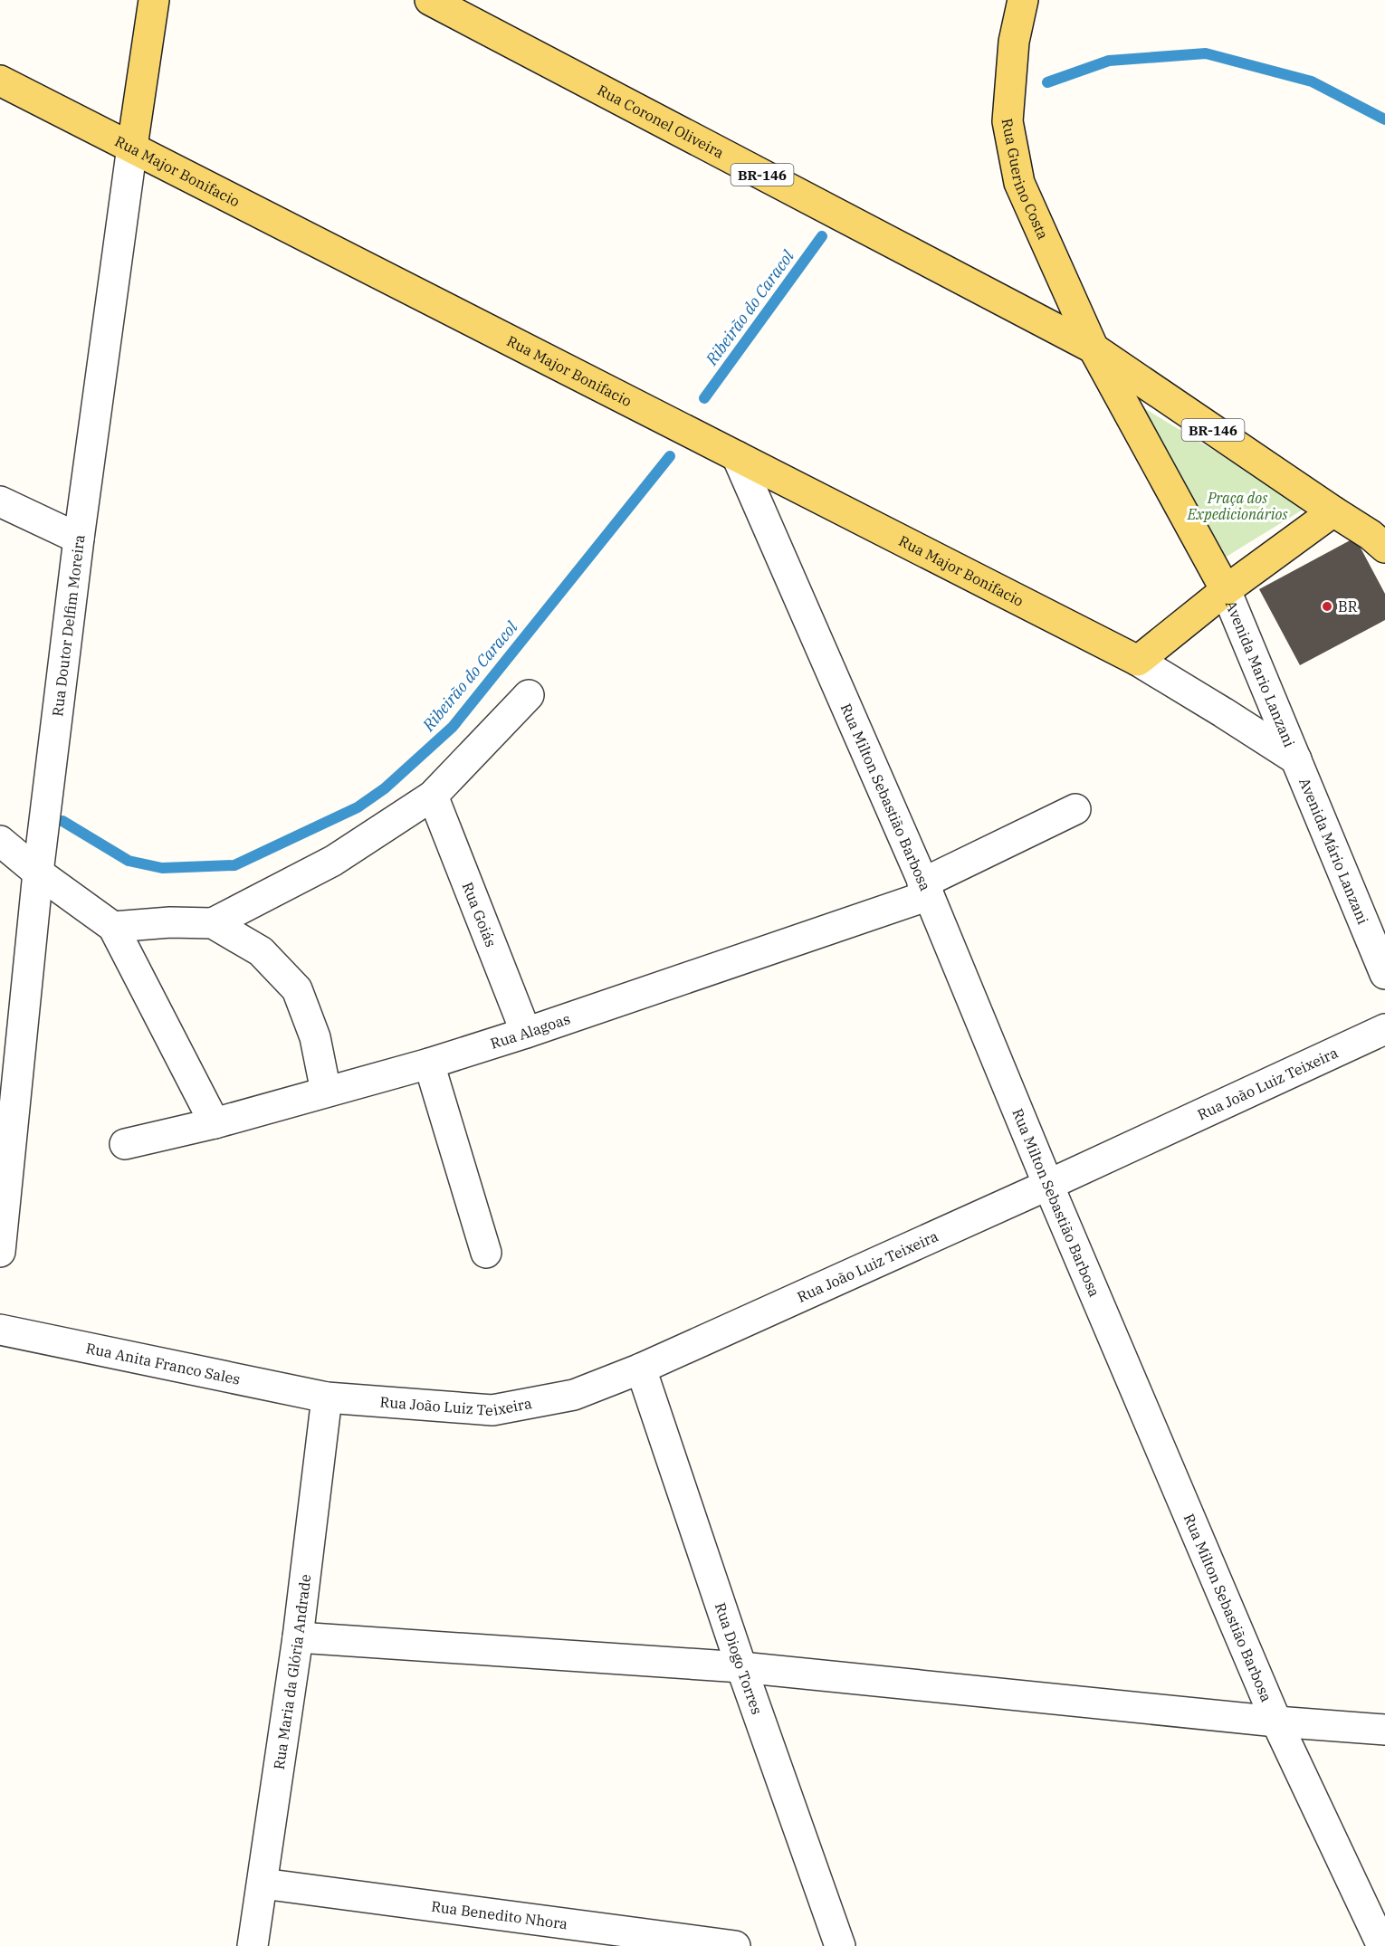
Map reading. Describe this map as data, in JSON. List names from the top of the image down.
{
  "streets": {
    "main road": [
      "Rua Coronel Oliveira",
      "Rua Major Bonifacio",
      "BR-146",
      "Rua Guerino Costa",
      "Rua Doutor Delfim Moreira"
    ],
    "street": [
      "Avenida Mario Lanzani",
      "Rua Milton Sebastião Barbosa",
      "Avenida Mário Lanzani",
      "Rua Goiás",
      "Rua Alagoas",
      "Rua João Luiz Teixeira",
      "Rua Anita Franco Sales",
      "Rua Diogo Torres",
      "Rua Maria da Glória Andrade",
      "Rua Benedito Nhora"
    ]
  },
  "crossings": [
    ["Rua Coronel Oliveira", "BR-146"],
    ["Rua Coronel Oliveira", "Rua Guerino Costa"],
    ["Rua Major Bonifacio", "Rua Doutor Delfim Moreira"],
    ["Rua Major Bonifacio", "Avenida Mario Lanzani"],
    ["Rua Major Bonifacio", "Rua Milton Sebastião Barbosa"],
    ["Rua Major Bonifacio", "Avenida Mário Lanzani"],
    ["BR-146", "Rua Guerino Costa"],
    ["Avenida Mario Lanzani", "Avenida Mário Lanzani"],
    ["Rua Milton Sebastião Barbosa", "Rua Alagoas"],
    ["Rua Milton Sebastião Barbosa", "Rua João Luiz Teixeira"],
    ["Rua Goiás", "Rua Alagoas"],
    ["Rua João Luiz Teixeira", "Rua Anita Franco Sales"],
    ["Rua João Luiz Teixeira", "Rua Diogo Torres"],
    ["Rua João Luiz Teixeira", "Rua Maria da Glória Andrade"],
    ["Rua Anita Franco Sales", "Rua Maria da Glória Andrade"],
    ["Rua Maria da Glória Andrade", "Rua Benedito Nhora"]
  ],
  "water": ["Ribeirão do Caracol"],
  "parks": ["Praça dos Expedicionários"],
  "places": ["BR"]
}
